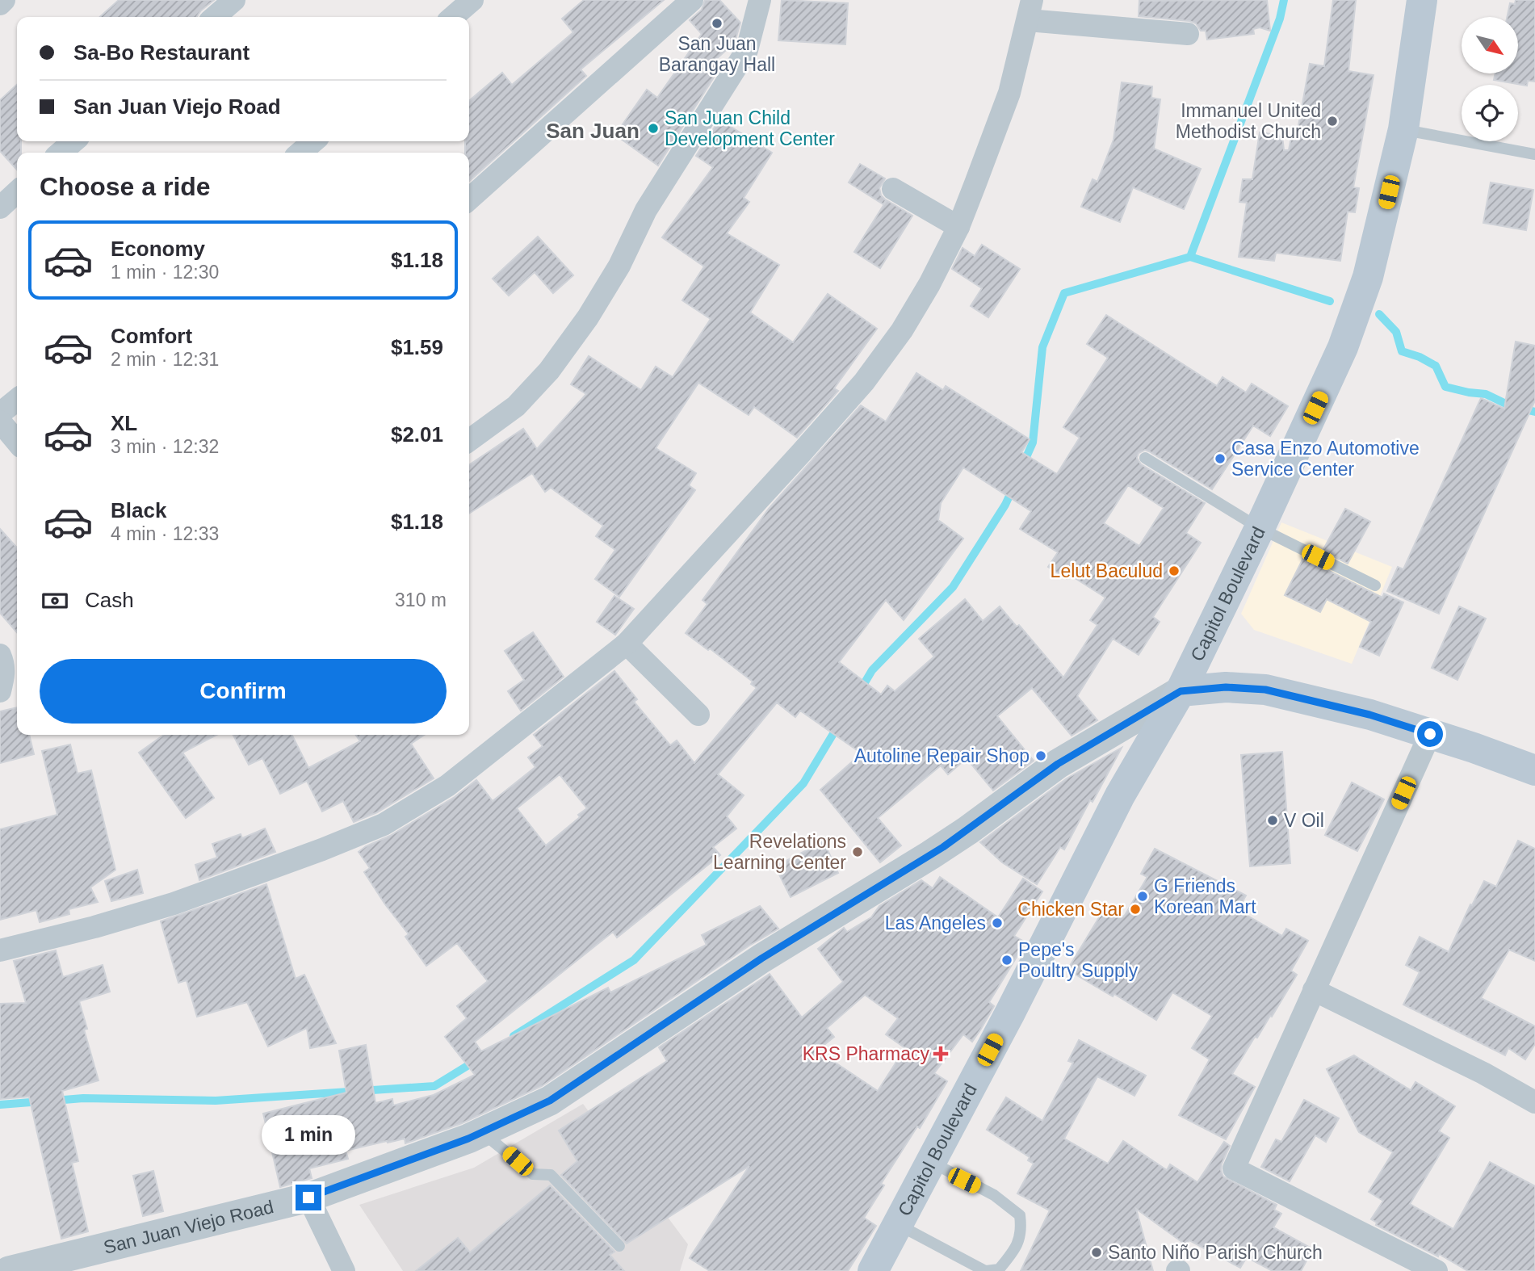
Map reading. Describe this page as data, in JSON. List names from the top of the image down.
{
  "streets": {
    "main road": ["Capitol Boulevard"],
    "street": ["San Juan Viejo Road"]
  },
  "crossings": [
    ["Capitol Boulevard", "San Juan Viejo Road"]
  ],
  "districts": ["San Juan"],
  "places": {
    "other": [
      "San Juan Barangay Hall",
      "Immanuel United Methodist Church",
      "San Juan Child Development Center",
      "Casa Enzo Automotive Service Center",
      "Lelut Baculud",
      "Autoline Repair Shop",
      "V Oil",
      "Revelations Learning Center",
      "G Friends Korean Mart",
      "Chicken Star",
      "Las Angeles",
      "Pepe's Poultry Supply",
      "Santo Niño Parish Church"
    ],
    "health": ["KRS Pharmacy"]
  },
  "north": "bottom right",
  "page": {
    "banner": ["Sa-Bo Restaurant", "San Juan Viejo Road"],
    "heading": "Choose a ride",
    "list": [
      {
        "name": "Economy",
        "note": "1 min · 12:30",
        "value": "$1.18"
      },
      {
        "name": "Comfort",
        "note": "2 min · 12:31",
        "value": "$1.59"
      },
      {
        "name": "XL",
        "note": "3 min · 12:32",
        "value": "$2.01"
      },
      {
        "name": "Black",
        "note": "4 min · 12:33",
        "value": "$1.18"
      }
    ],
    "pay": ["Cash", "310 m"],
    "buttons": "Confirm",
    "bubble": "1 min"
  }
}
